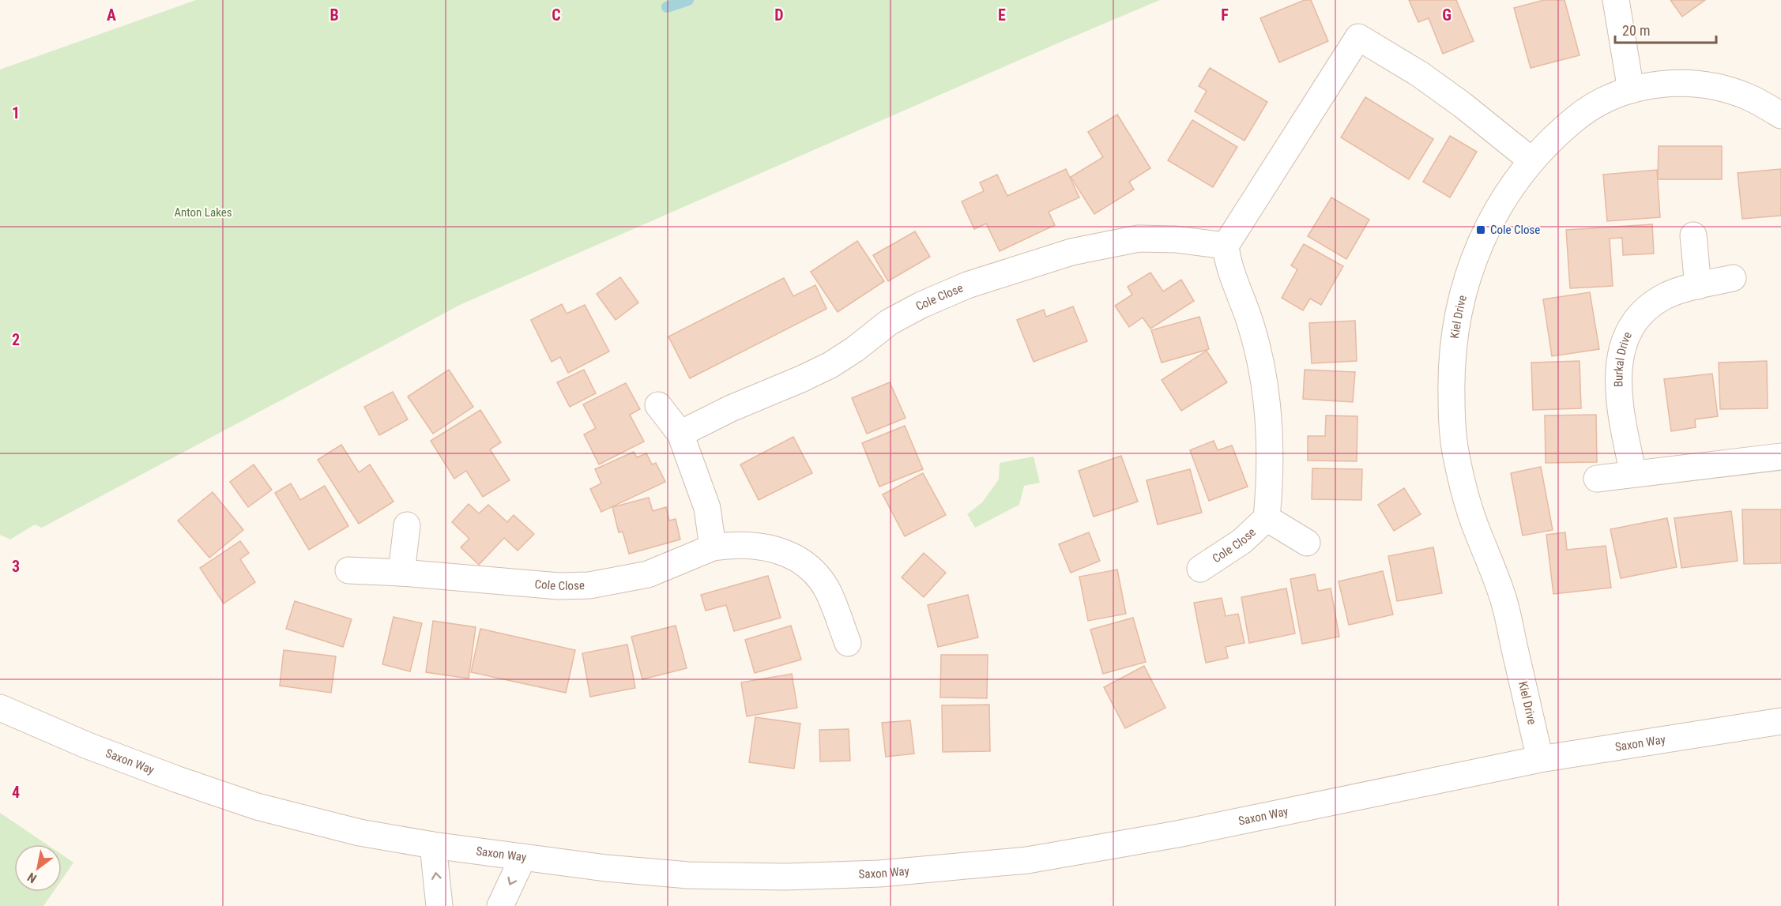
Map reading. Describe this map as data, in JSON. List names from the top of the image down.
{
  "streets": {
    "street": [
      "Cole Close",
      "Kiel Drive",
      "Burkal Drive",
      "Saxon Way"
    ]
  },
  "crossings": [
    ["Kiel Drive", "Saxon Way"]
  ],
  "parks": ["Anton Lakes"],
  "places": {
    "transit": ["Cole Close"]
  },
  "scale_bar": "20 m",
  "north": "bottom left",
  "grid": {
    "columns": [
      "A",
      "B",
      "C",
      "D",
      "E",
      "F",
      "G"
    ],
    "rows": [
      "1",
      "2",
      "3",
      "4"
    ]
  }
}
